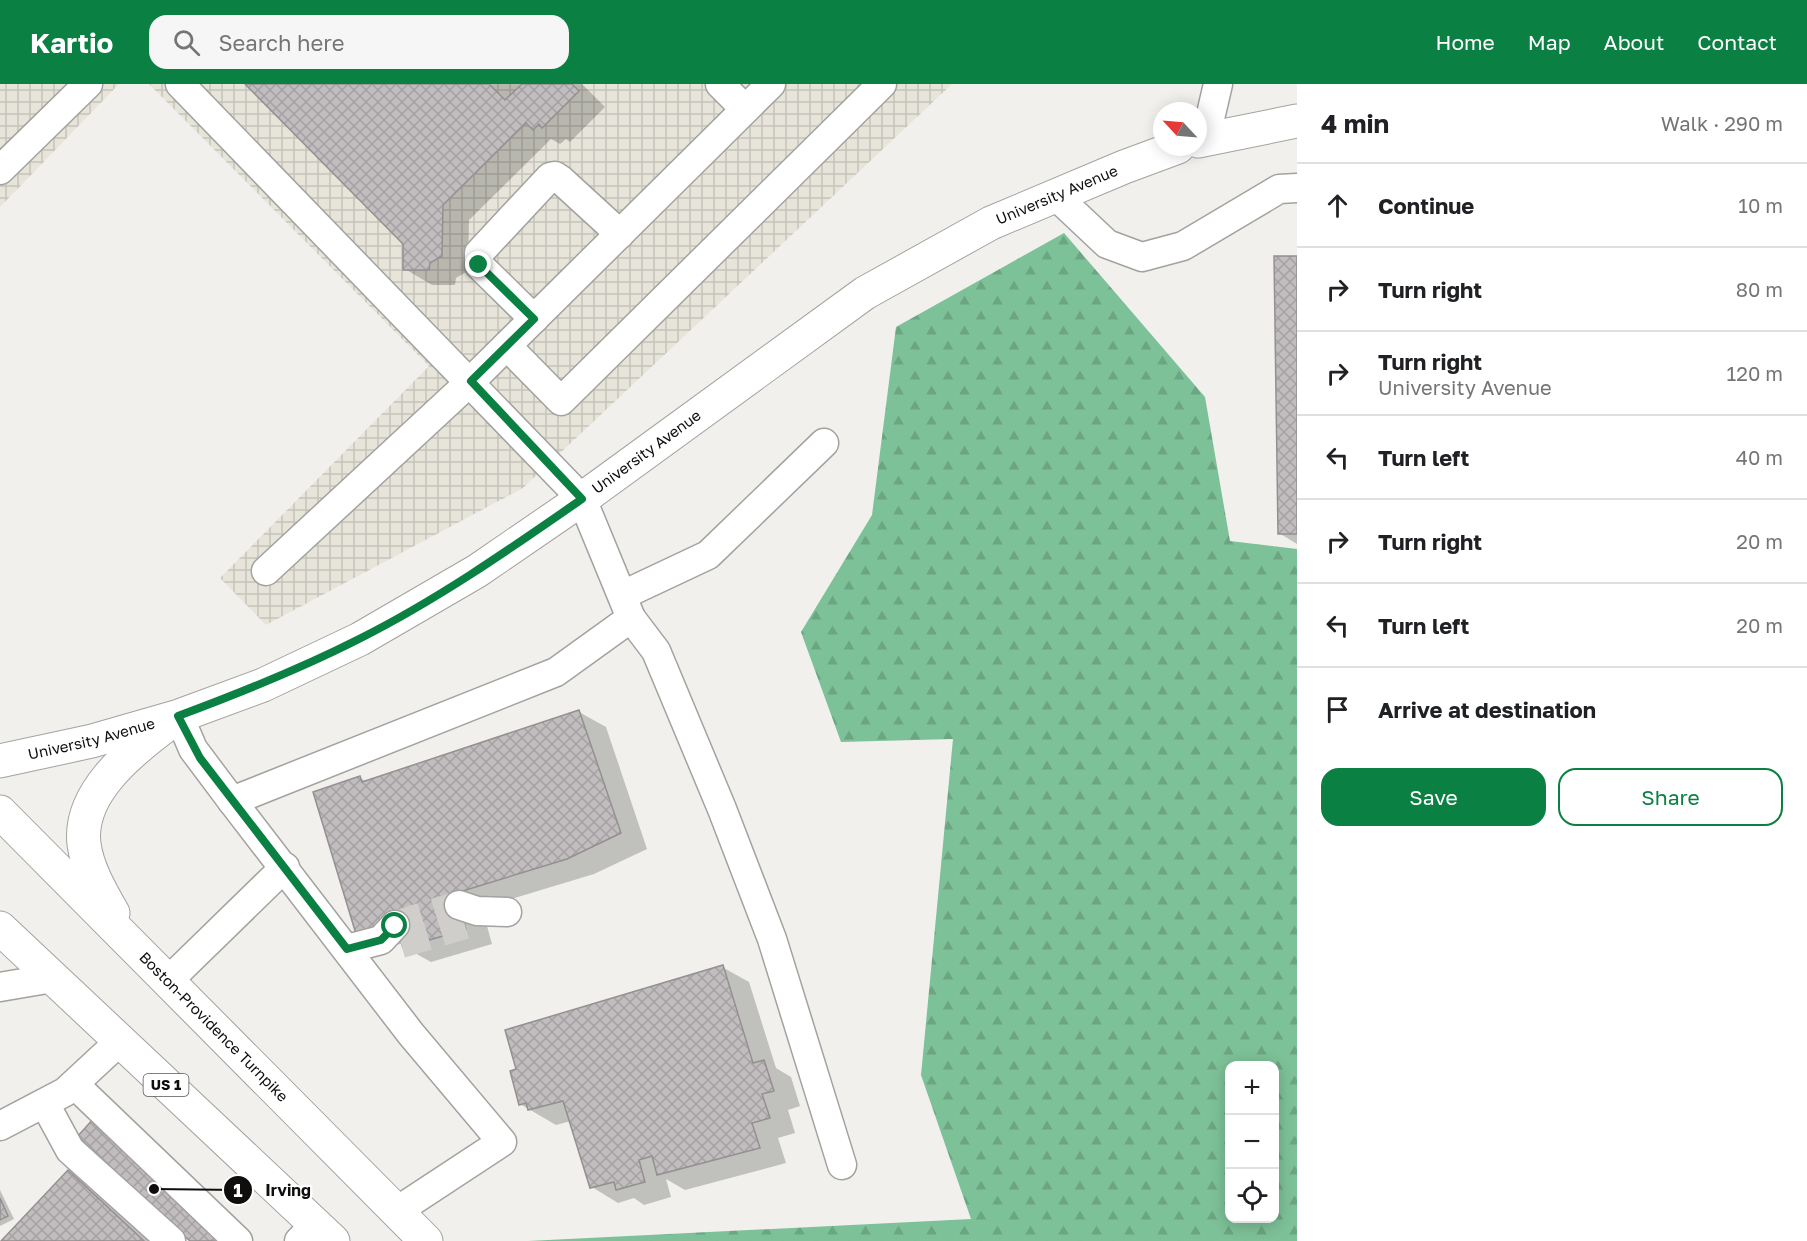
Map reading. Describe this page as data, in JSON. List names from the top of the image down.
{
  "streets": {
    "main road": ["University Avenue", "Boston-Providence Turnpike", "US 1"]
  },
  "places": ["Irving"],
  "north": "top left",
  "page": {
    "header": "Kartio",
    "search": "Search here",
    "nav": [
      "Home",
      "Map",
      "About",
      "Contact"
    ],
    "heading": ["4 min", "Walk · 290 m"],
    "list": [
      ["Continue", "10 m"],
      ["Turn right", "80 m"],
      ["Turn right", "University Avenue", "120 m"],
      ["Turn left", "40 m"],
      ["Turn right", "20 m"],
      ["Turn left", "20 m"],
      "Arrive at destination"
    ],
    "buttons": ["Save", "Share"],
    "map_buttons": ["+", "−"]
  }
}
